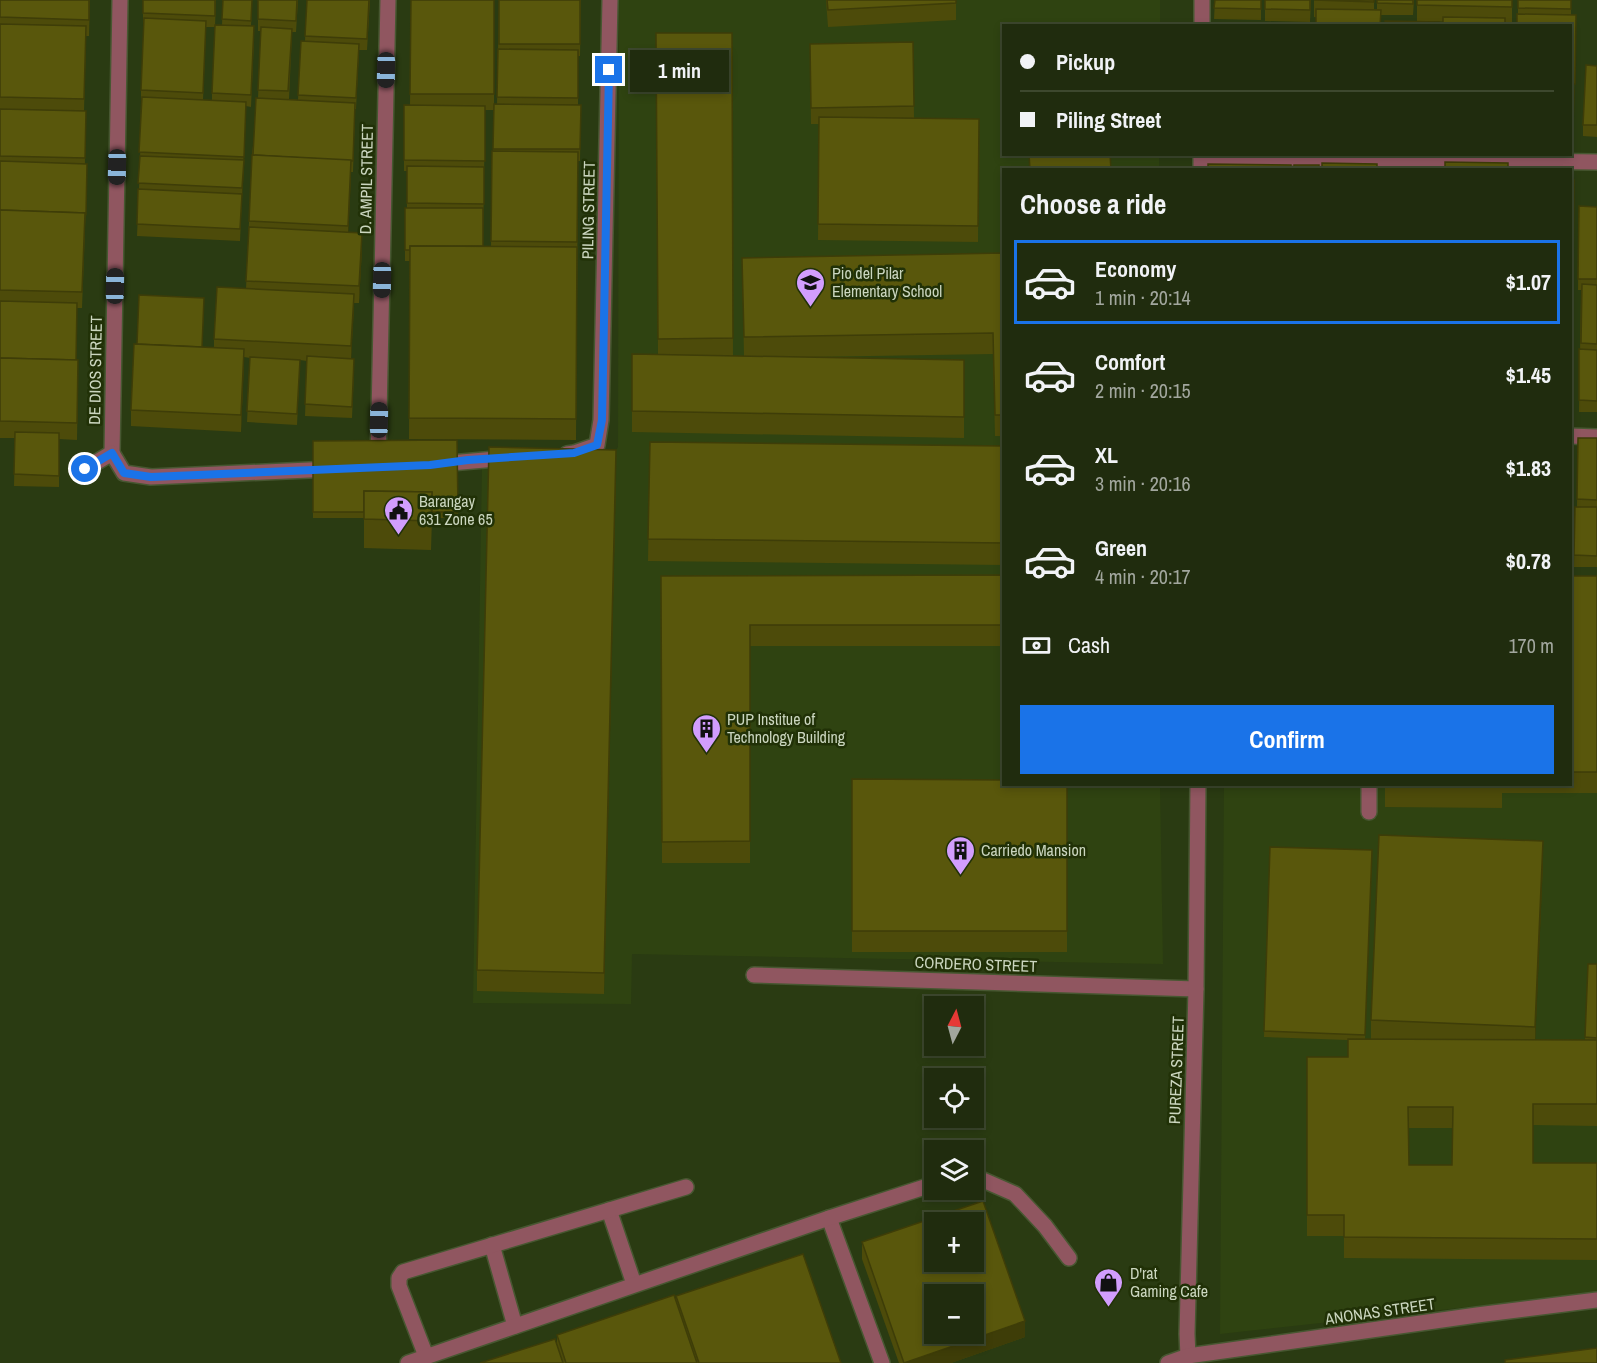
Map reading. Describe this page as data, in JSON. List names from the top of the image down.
{
  "streets": {
    "street": [
      "D. AMPIL STREET",
      "PILING STREET",
      "DE DIOS STREET",
      "CORDERO STREET",
      "PUREZA STREET",
      "ANONAS STREET"
    ]
  },
  "crossings": [
    ["CORDERO STREET", "PUREZA STREET"],
    ["PUREZA STREET", "ANONAS STREET"]
  ],
  "places": {
    "school or university": ["Pio del Pilar Elementary School"],
    "public building": ["Barangay 631 Zone 65"],
    "building": ["PUP Institue of Technology Building", "Carriedo Mansion"],
    "shop": ["D'rat Gaming Cafe"]
  },
  "north": "top",
  "page": {
    "banner": ["Pickup", "Piling Street"],
    "bubble": "1 min",
    "heading": "Choose a ride",
    "list": [
      {
        "name": "Economy",
        "note": "1 min · 20:14",
        "value": "$1.07"
      },
      {
        "name": "Comfort",
        "note": "2 min · 20:15",
        "value": "$1.45"
      },
      {
        "name": "XL",
        "note": "3 min · 20:16",
        "value": "$1.83"
      },
      {
        "name": "Green",
        "note": "4 min · 20:17",
        "value": "$0.78"
      }
    ],
    "pay": ["Cash", "170 m"],
    "buttons": "Confirm",
    "map_buttons": ["+", "−"]
  }
}
